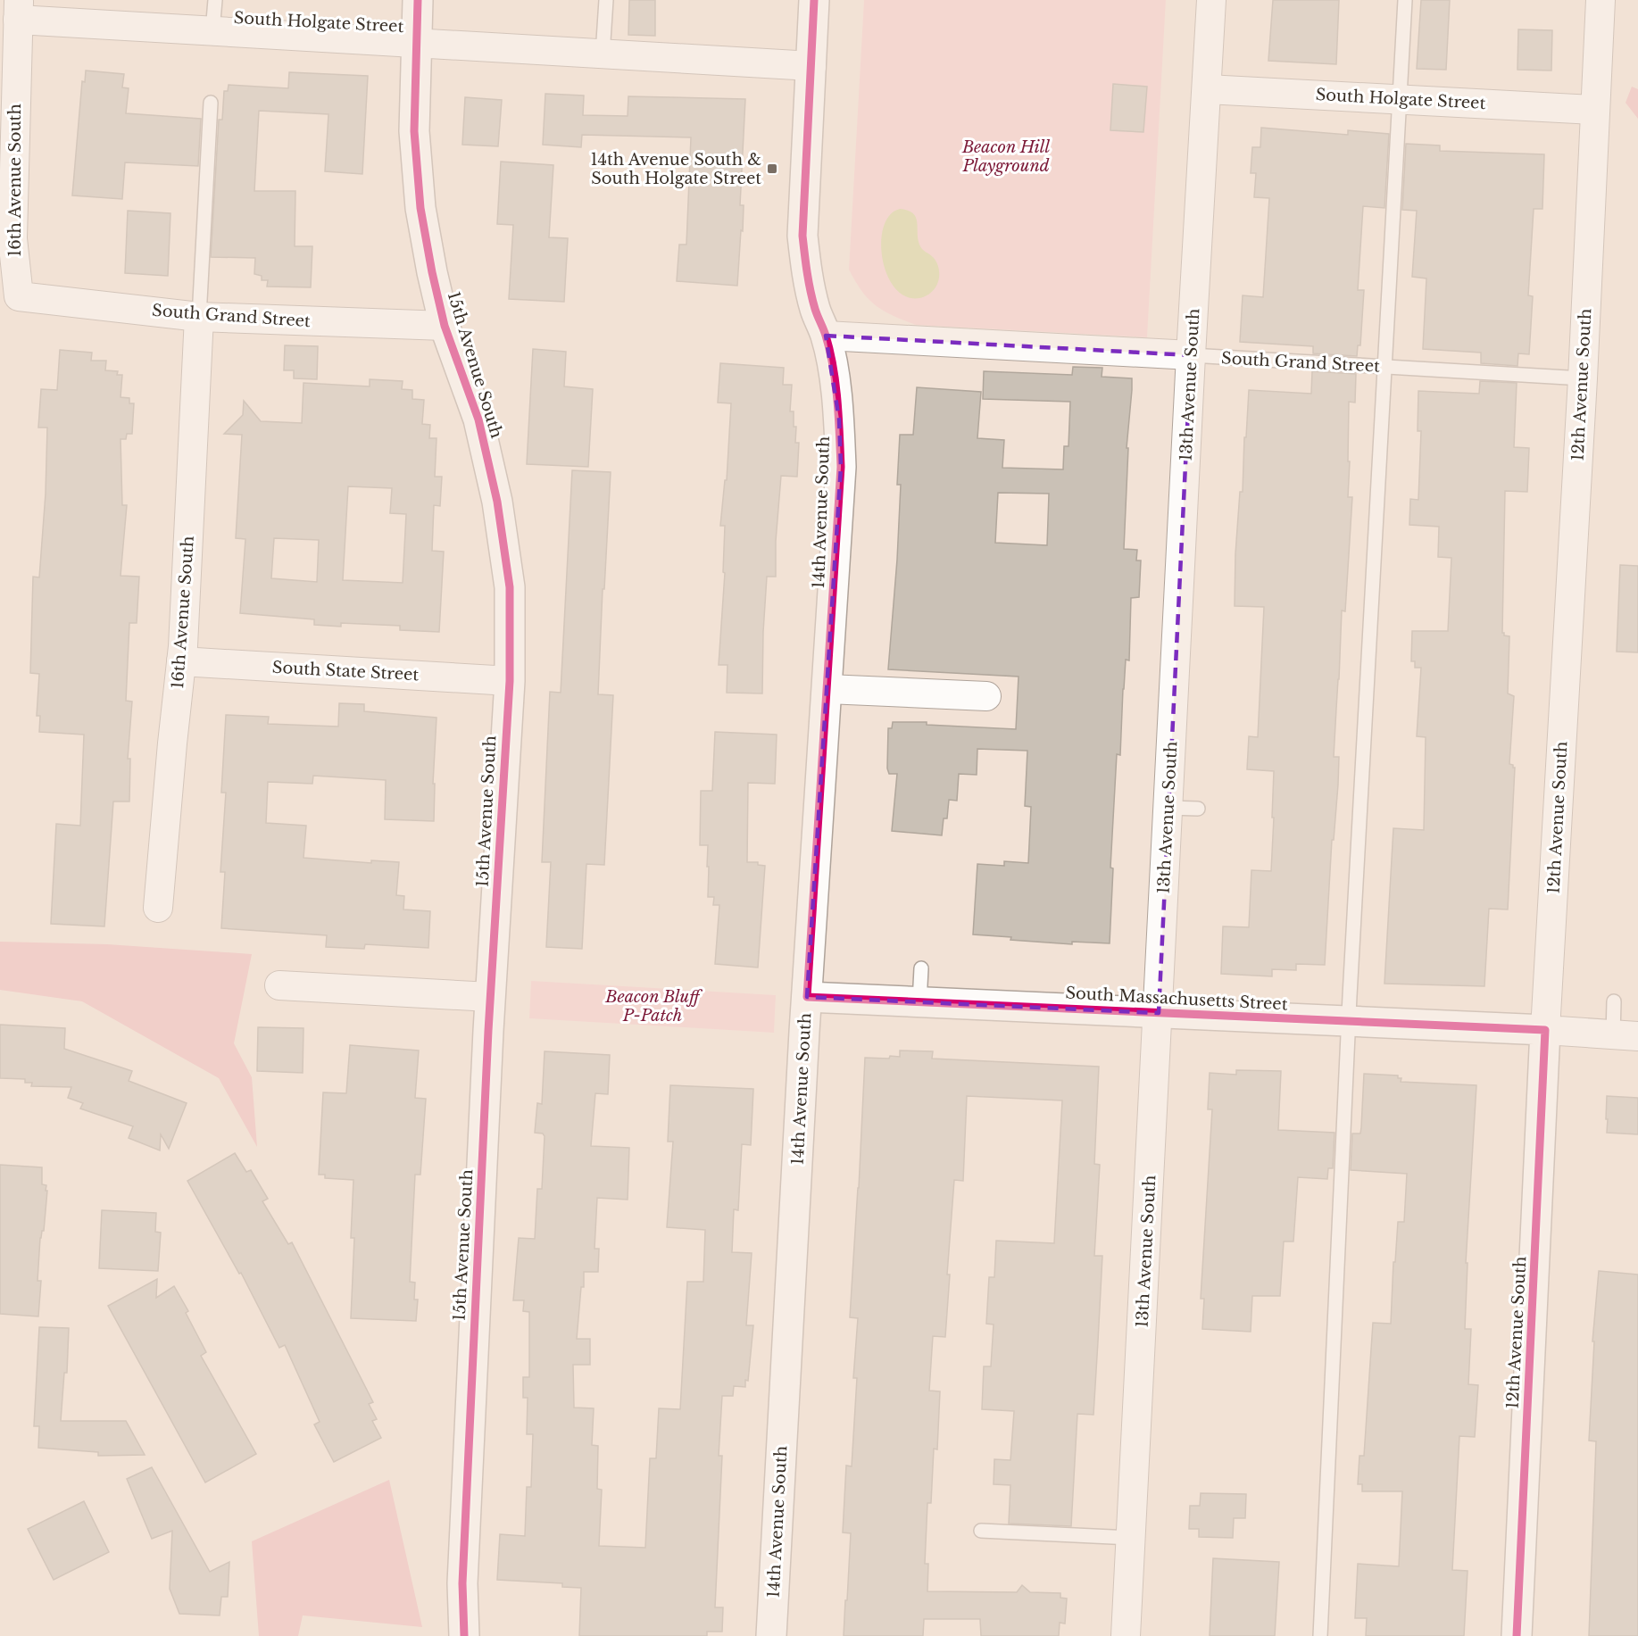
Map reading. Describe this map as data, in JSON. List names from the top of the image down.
{
  "streets": {
    "street": [
      "South Holgate Street",
      "16th Avenue South",
      "South Grand Street",
      "15th Avenue South",
      "13th Avenue South",
      "12th Avenue South",
      "14th Avenue South",
      "South State Street",
      "South Massachusetts Street"
    ]
  },
  "crossings": [
    ["South Holgate Street", "16th Avenue South"],
    ["South Holgate Street", "15th Avenue South"],
    ["South Holgate Street", "13th Avenue South"],
    ["South Holgate Street", "12th Avenue South"],
    ["South Holgate Street", "14th Avenue South"],
    ["16th Avenue South", "South Grand Street"],
    ["16th Avenue South", "South State Street"],
    ["South Grand Street", "15th Avenue South"],
    ["South Grand Street", "13th Avenue South"],
    ["South Grand Street", "12th Avenue South"],
    ["South Grand Street", "14th Avenue South"],
    ["15th Avenue South", "South State Street"],
    ["13th Avenue South", "South Massachusetts Street"],
    ["12th Avenue South", "South Massachusetts Street"],
    ["14th Avenue South", "South Massachusetts Street"]
  ],
  "parks": ["Beacon Hill Playground", "Beacon Bluff P-Patch"],
  "places": {
    "transit": ["14th Avenue South & South Holgate Street"]
  }
}
